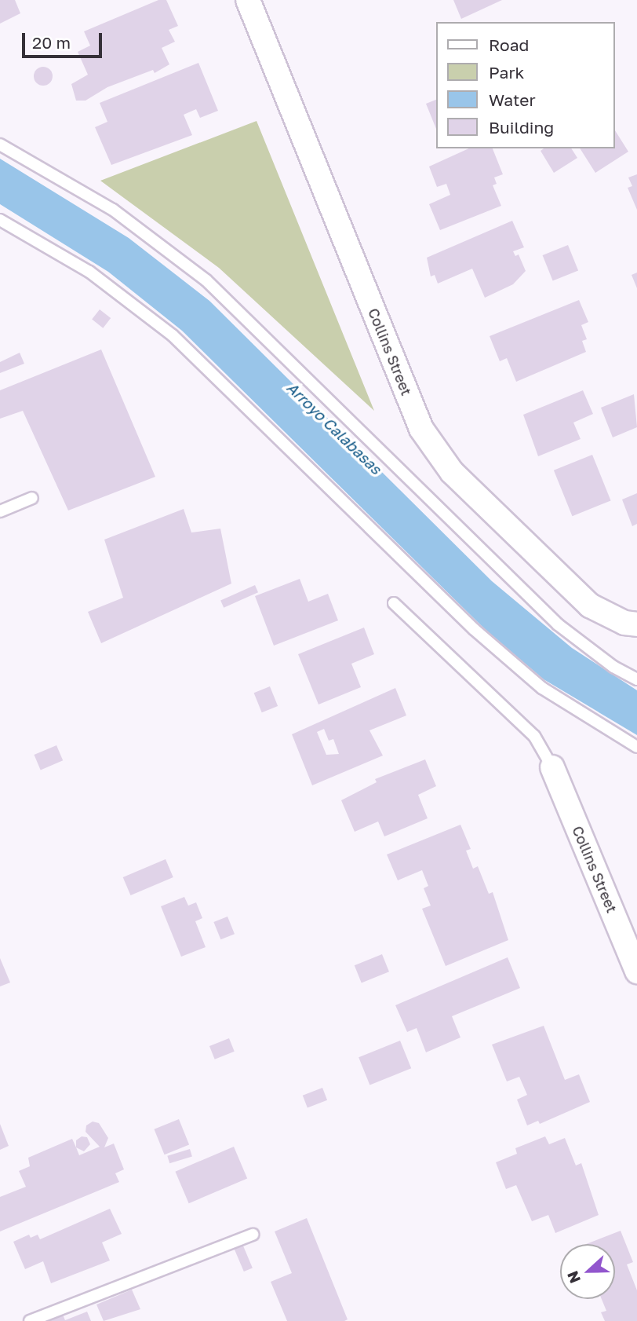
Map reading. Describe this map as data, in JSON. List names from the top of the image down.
{
  "streets": {
    "street": ["Collins Street"]
  },
  "water": ["Arroyo Calabasas"],
  "legend": [
    "Road",
    "Park",
    "Water",
    "Building"
  ],
  "scale_bar": "20 m",
  "north": "left"
}
